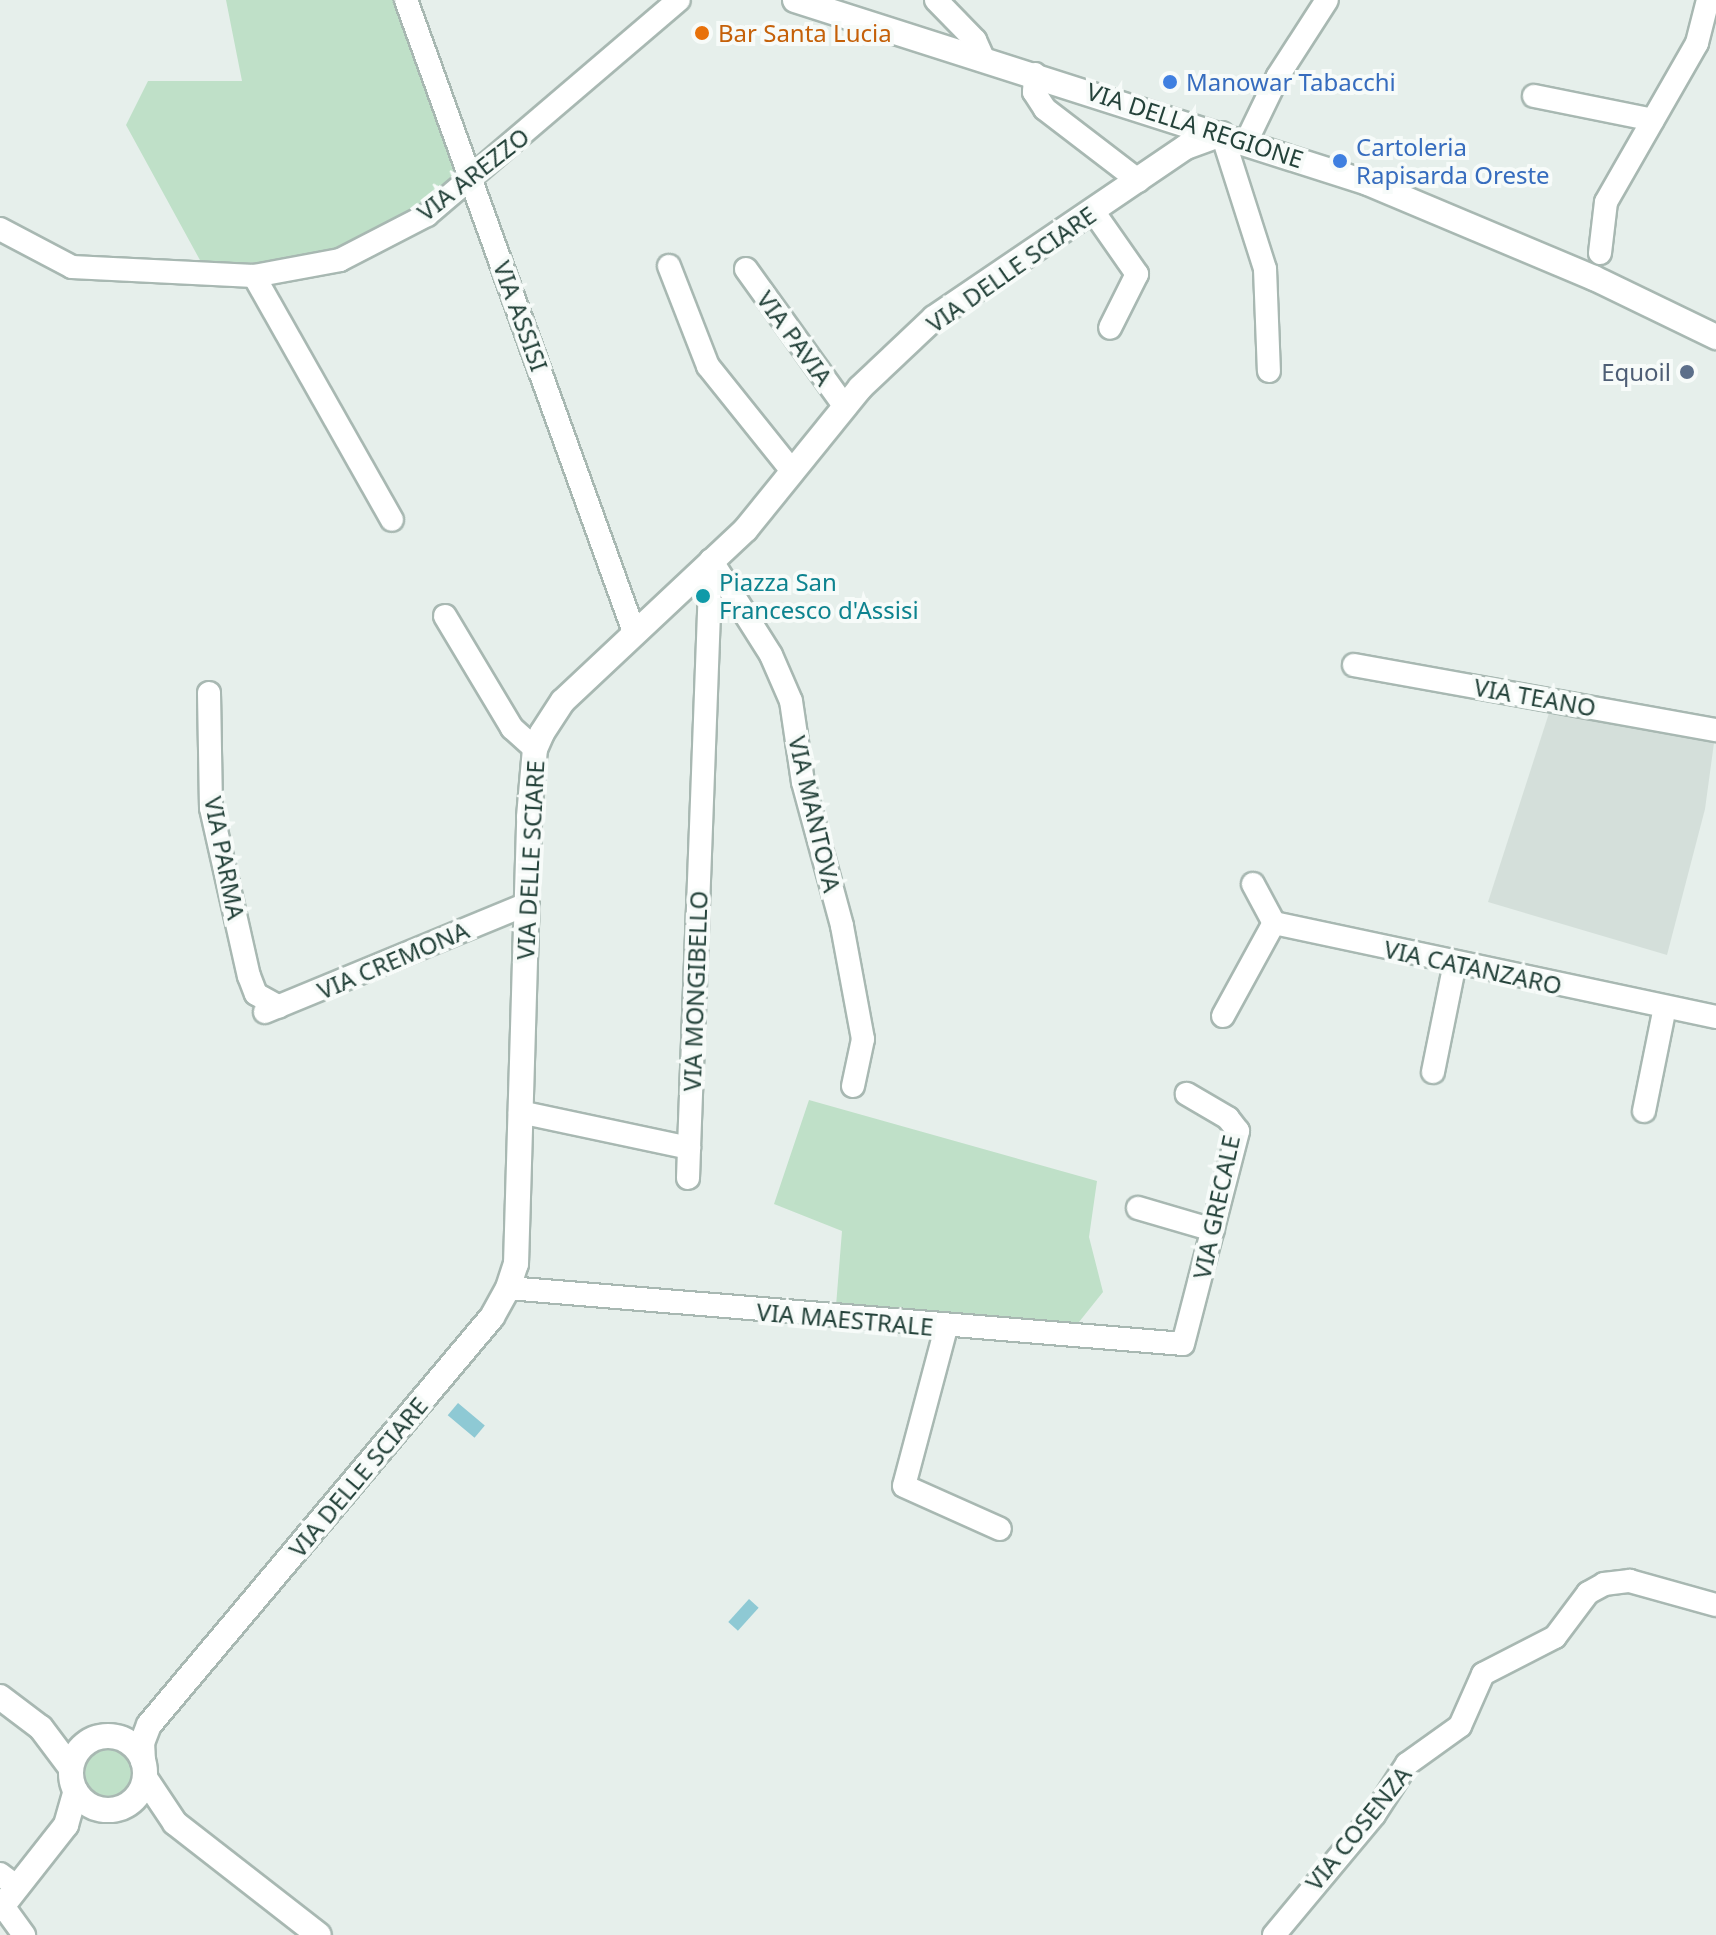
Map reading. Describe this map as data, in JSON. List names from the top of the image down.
{
  "streets": {
    "street": [
      "VIA DELLA REGIONE",
      "VIA AREZZO",
      "VIA DELLE SCIARE",
      "VIA ASSISI",
      "VIA PAVIA",
      "VIA TEANO",
      "VIA MANTOVA",
      "VIA PARMA",
      "VIA CREMONA",
      "VIA CATANZARO",
      "VIA MONGIBELLO",
      "VIA GRECALE",
      "VIA MAESTRALE",
      "VIA COSENZA"
    ]
  },
  "crossings": [
    ["VIA DELLA REGIONE", "VIA DELLE SCIARE"],
    ["VIA AREZZO", "VIA ASSISI"],
    ["VIA DELLE SCIARE", "VIA ASSISI"],
    ["VIA DELLE SCIARE", "VIA PAVIA"],
    ["VIA DELLE SCIARE", "VIA MANTOVA"],
    ["VIA DELLE SCIARE", "VIA CREMONA"],
    ["VIA DELLE SCIARE", "VIA MONGIBELLO"],
    ["VIA DELLE SCIARE", "VIA MAESTRALE"],
    ["VIA MANTOVA", "VIA MONGIBELLO"],
    ["VIA PARMA", "VIA CREMONA"],
    ["VIA GRECALE", "VIA MAESTRALE"]
  ],
  "places": [
    "Bar Santa Lucia",
    "Manowar Tabacchi",
    "Cartoleria Rapisarda Oreste",
    "Equoil",
    "Piazza San Francesco d'Assisi"
  ]
}
